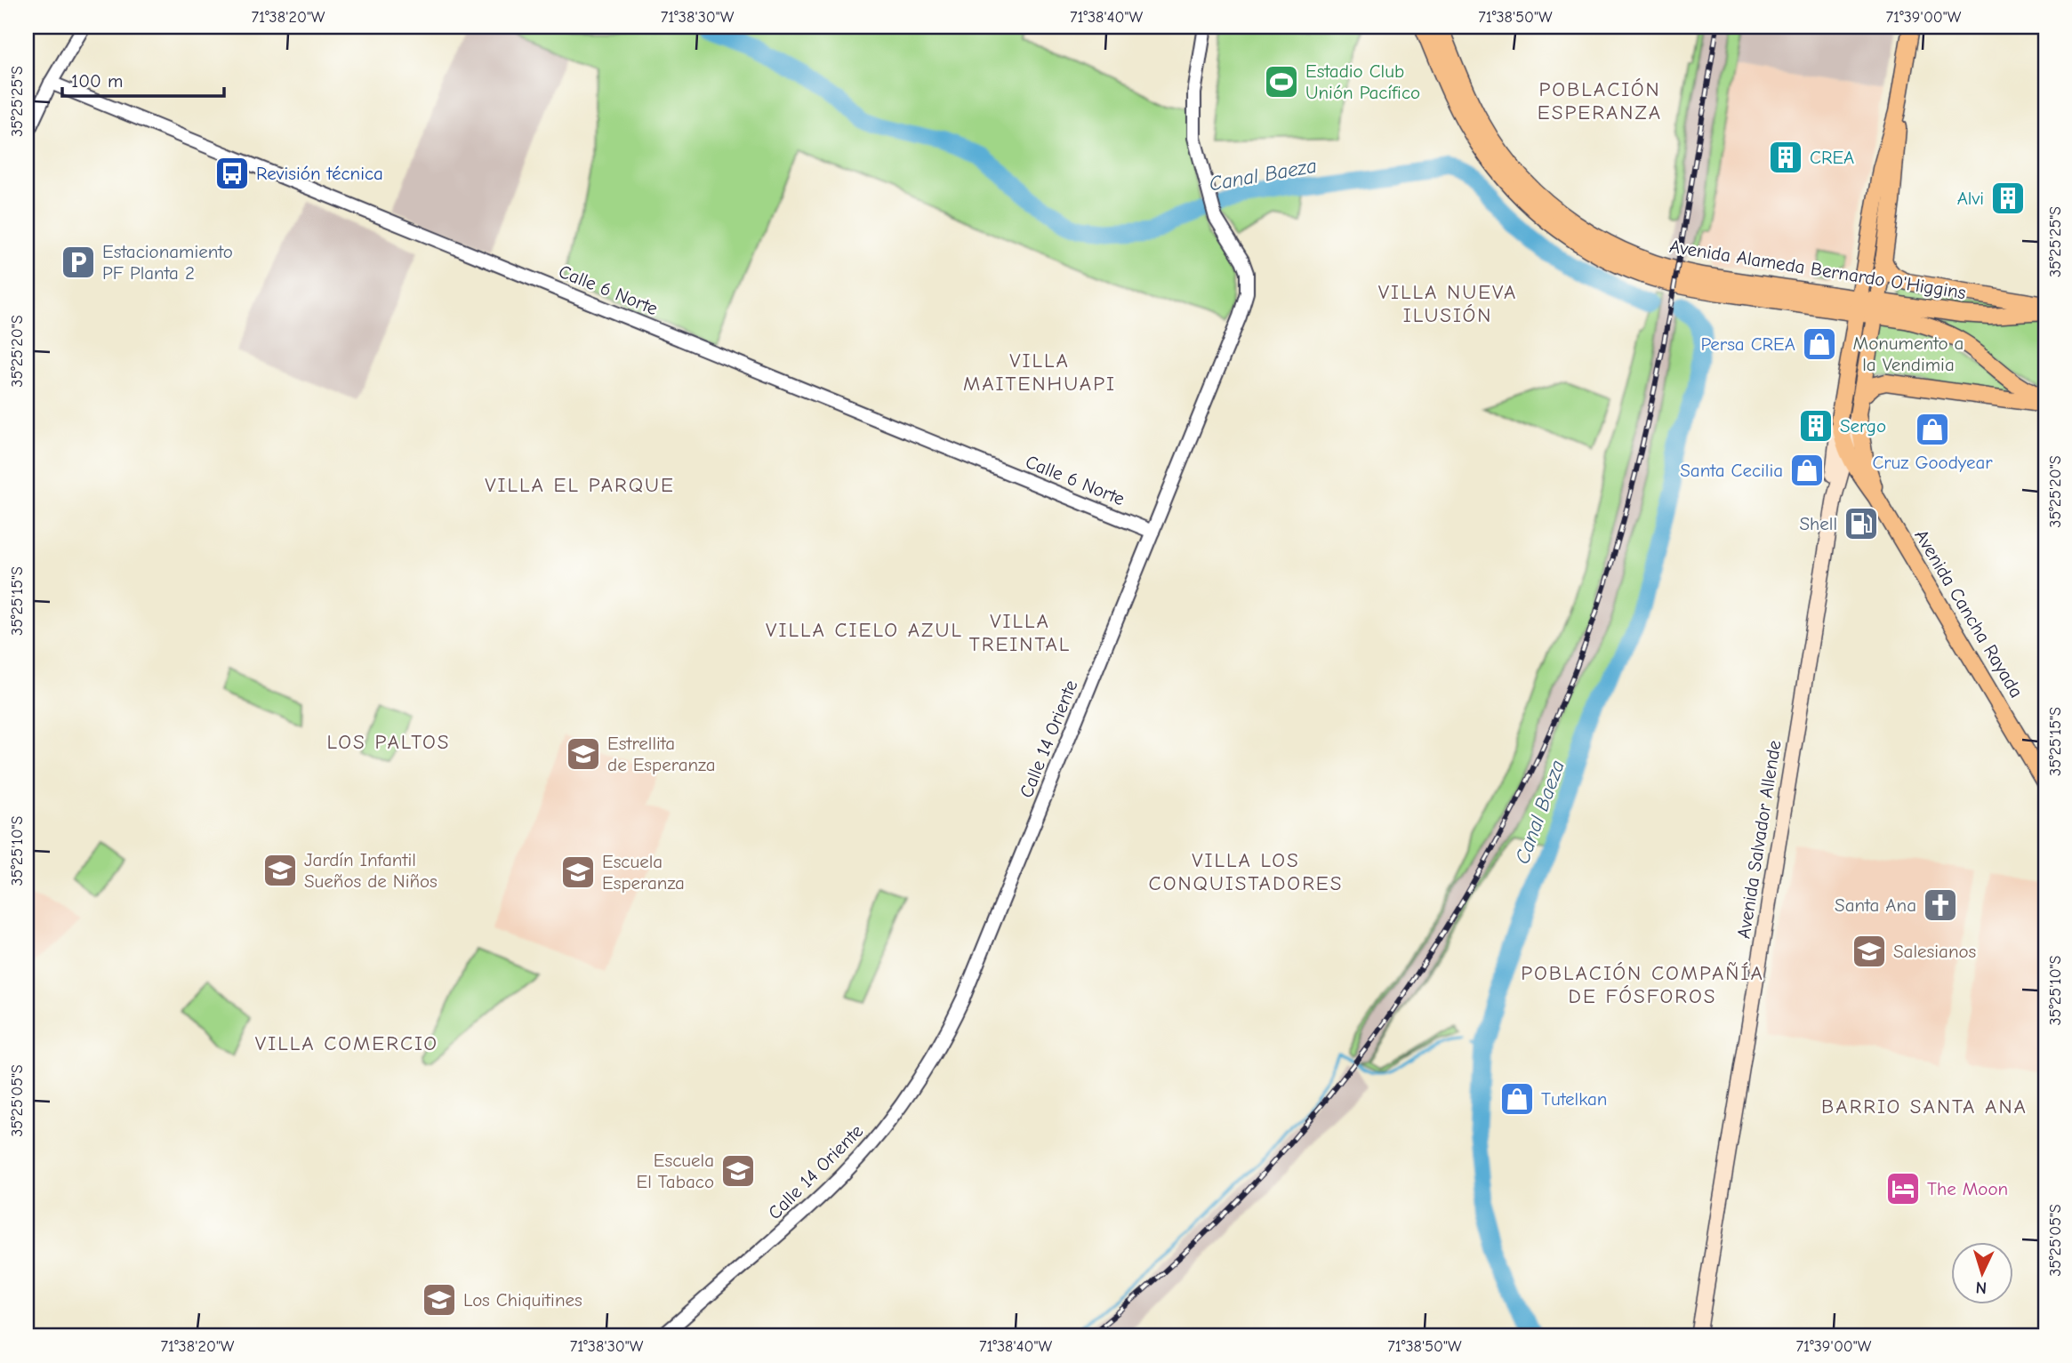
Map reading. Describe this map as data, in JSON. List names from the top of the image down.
{
  "streets": {
    "main road": ["Avenida Alameda Bernardo O'Higgins", "Avenida Cancha Rayada", "Avenida Salvador Allende"],
    "street": ["Calle 6 Norte", "Calle 14 Oriente"]
  },
  "crossings": [
    ["Avenida Alameda Bernardo O'Higgins", "Avenida Salvador Allende"],
    ["Calle 6 Norte", "Calle 14 Oriente"],
    ["Avenida Cancha Rayada", "Avenida Salvador Allende"]
  ],
  "districts": [
    "POBLACIÓN ESPERANZA",
    "VILLA NUEVA ILUSIÓN",
    "VILLA MAITENHUAPI",
    "VILLA EL PARQUE",
    "VILLA TREINTAL",
    "VILLA CIELO AZUL",
    "LOS PALTOS",
    "VILLA LOS CONQUISTADORES",
    "POBLACIÓN COMPAÑÍA DE FÓSFOROS",
    "VILLA COMERCIO",
    "BARRIO SANTA ANA"
  ],
  "water": ["Canal Baeza"],
  "parks": ["Monumento a la Vendimia"],
  "places": {
    "sports": ["Estadio Club Unión Pacífico"],
    "building": ["CREA", "Alvi", "Sergo"],
    "bus stop": ["Revisión técnica"],
    "parking": ["Estacionamiento PF Planta 2"],
    "shop": [
      "Persa CREA",
      "Cruz Goodyear",
      "Santa Cecilia",
      "Tutelkan"
    ],
    "fuel station": ["Shell"],
    "school or university": [
      "Estrellita de Esperanza",
      "Jardín Infantil Sueños de Niños",
      "Escuela Esperanza",
      "Salesianos",
      "Escuela El Tabaco",
      "Los Chiquitines"
    ],
    "church": ["Santa Ana"],
    "hotel": ["The Moon"]
  },
  "scale_bar": "100 m",
  "north": "bottom",
  "coordinates": [
    "71°38'20\"W",
    "71°38'30\"W",
    "71°38'40\"W",
    "71°38'50\"W",
    "71°39'00\"W",
    "35°25'25\"S",
    "35°25'20\"S",
    "35°25'15\"S",
    "35°25'10\"S",
    "35°25'05\"S"
  ]
}
